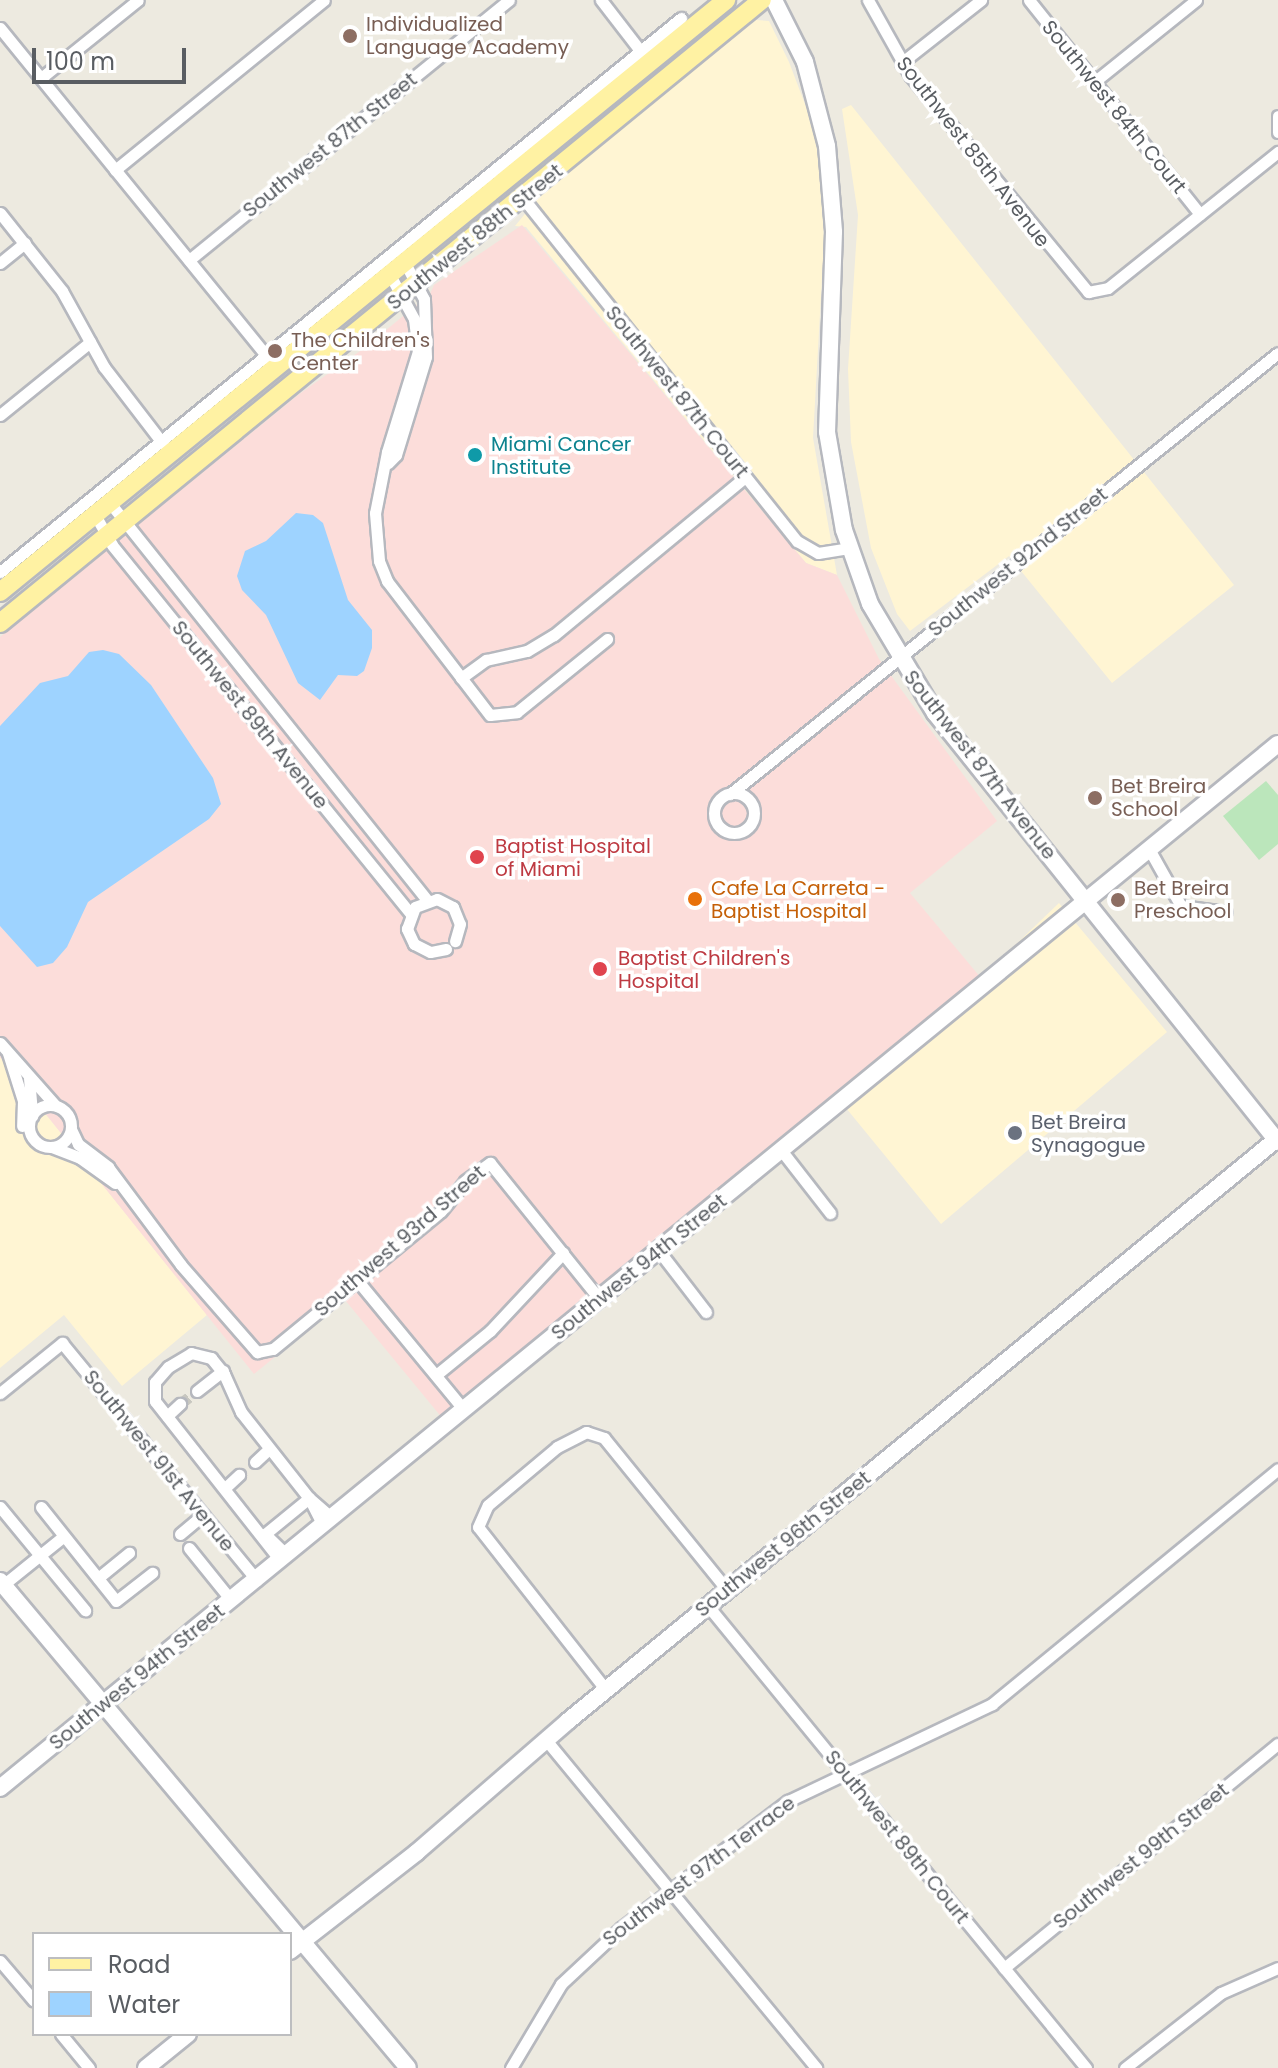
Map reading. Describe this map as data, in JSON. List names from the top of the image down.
{
  "streets": {
    "main road": ["Southwest 88th Street"],
    "street": [
      "Southwest 84th Court",
      "Southwest 87th Street",
      "Southwest 85th Avenue",
      "Southwest 87th Court",
      "Southwest 92nd Street",
      "Southwest 89th Avenue",
      "Southwest 87th Avenue",
      "Southwest 93rd Street",
      "Southwest 94th Street",
      "Southwest 91st Avenue",
      "Southwest 96th Street",
      "Southwest 89th Court",
      "Southwest 99th Street",
      "Southwest 97th Terrace"
    ]
  },
  "crossings": [
    ["Southwest 84th Court", "Southwest 85th Avenue"],
    ["Southwest 88th Street", "Southwest 87th Court"],
    ["Southwest 88th Street", "Southwest 89th Avenue"],
    ["Southwest 87th Court", "Southwest 87th Avenue"],
    ["Southwest 92nd Street", "Southwest 87th Avenue"],
    ["Southwest 87th Avenue", "Southwest 94th Street"],
    ["Southwest 87th Avenue", "Southwest 96th Street"],
    ["Southwest 94th Street", "Southwest 91st Avenue"],
    ["Southwest 96th Street", "Southwest 89th Court"],
    ["Southwest 89th Court", "Southwest 99th Street"],
    ["Southwest 89th Court", "Southwest 97th Terrace"]
  ],
  "places": [
    "Individualized Language Academy",
    "The Children's Center",
    "Miami Cancer Institute",
    "Bet Breira School",
    "Baptist Hospital of Miami",
    "Cafe La Carreta - Baptist Hospital",
    "Bet Breira Preschool",
    "Baptist Children's Hospital",
    "Bet Breira Synagogue"
  ],
  "legend": ["Road", "Water"],
  "scale_bar": "100 m"
}
